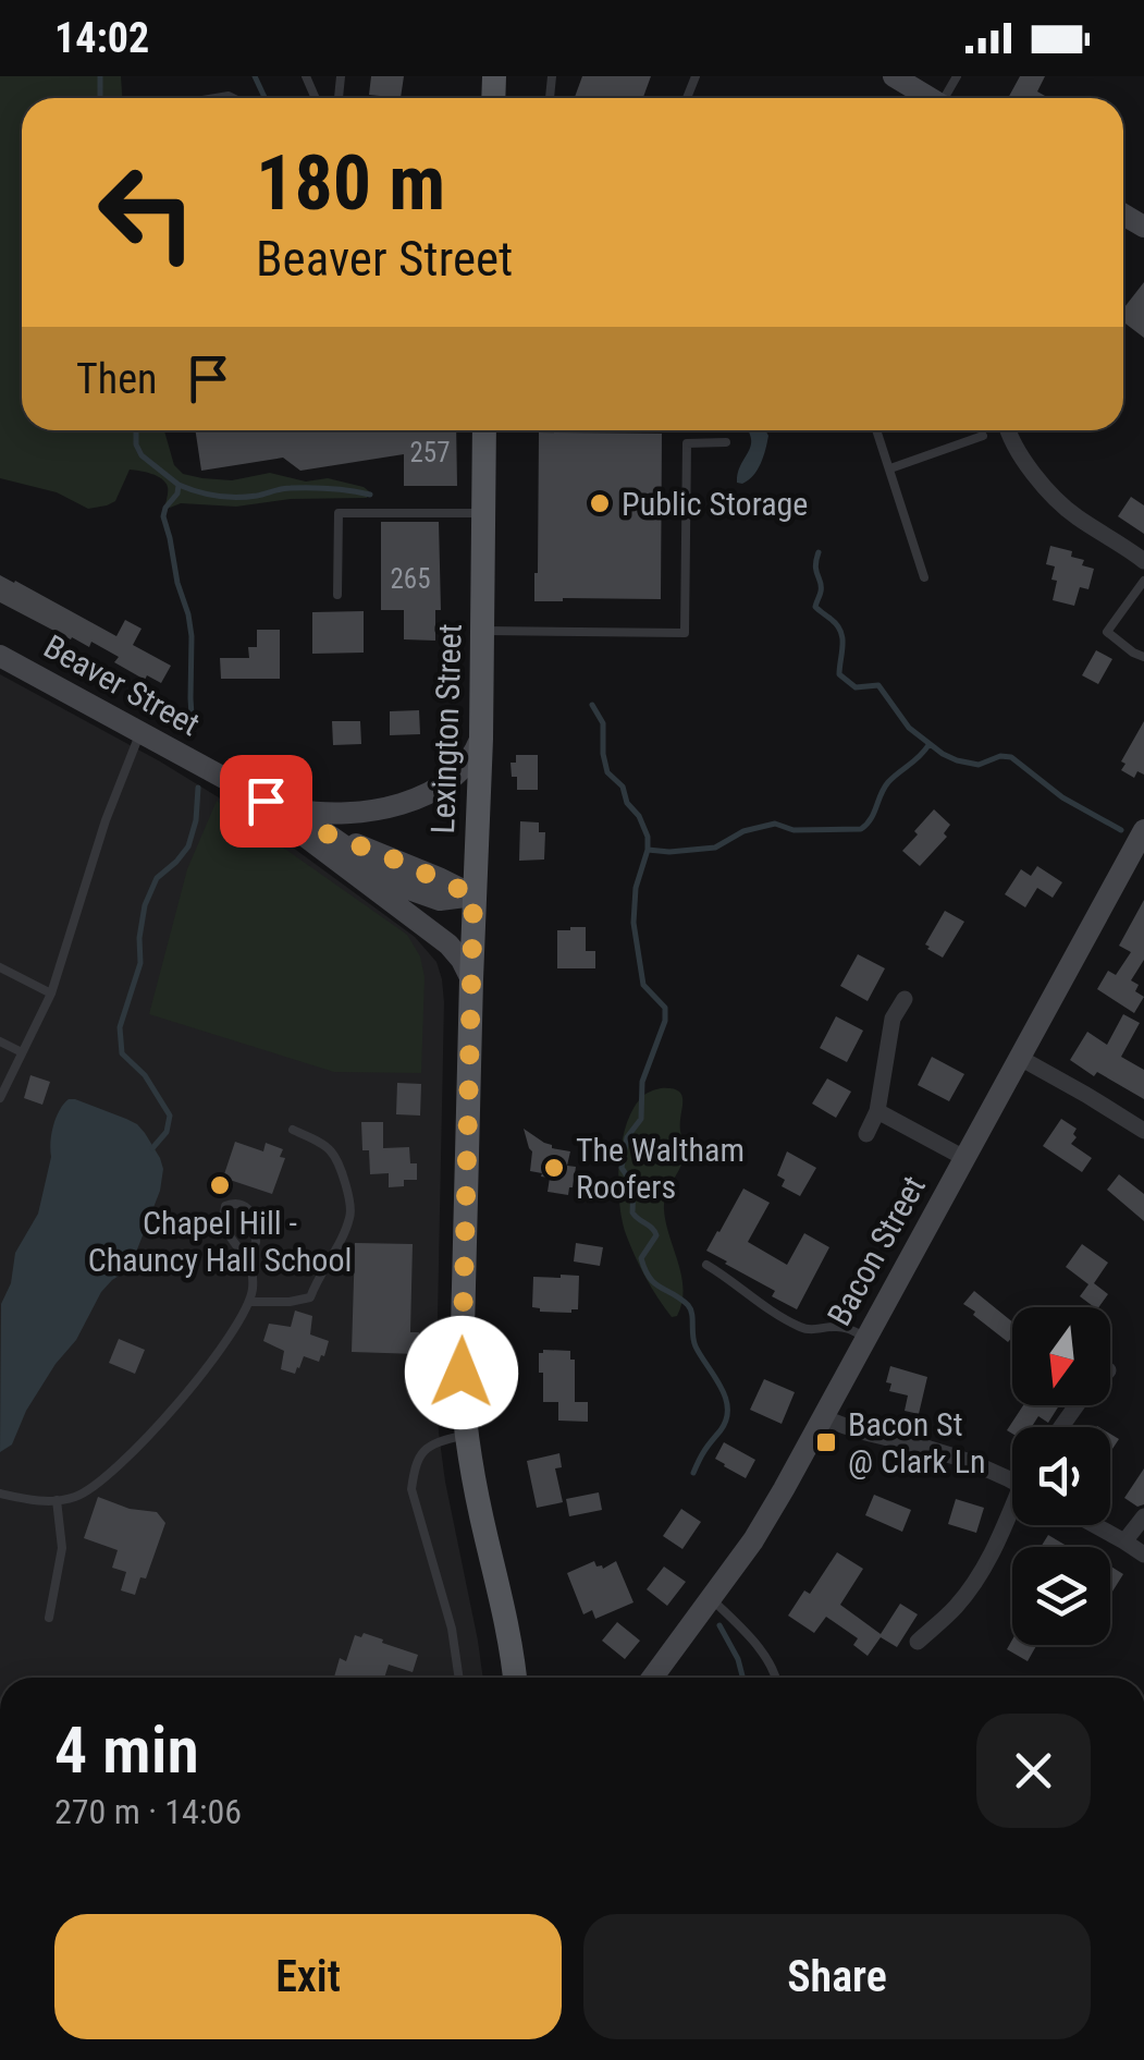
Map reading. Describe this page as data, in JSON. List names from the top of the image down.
{
  "streets": {
    "main road": ["Beaver Street", "Lexington Street", "Bacon Street"]
  },
  "crossings": [
    ["Beaver Street", "Lexington Street"]
  ],
  "places": {
    "other": ["Public Storage", "The Waltham Roofers", "Chapel Hill - Chauncy Hall School"],
    "transit": ["Bacon St @ Clark Ln"]
  },
  "house_numbers": ["257", "265"],
  "north": "bottom",
  "page": {
    "status": "14:02",
    "turn": ["180 m", "Beaver Street"],
    "then": "Then",
    "heading": ["4 min", "270 m · 14:06"],
    "buttons": ["Exit", "Share"]
  }
}
